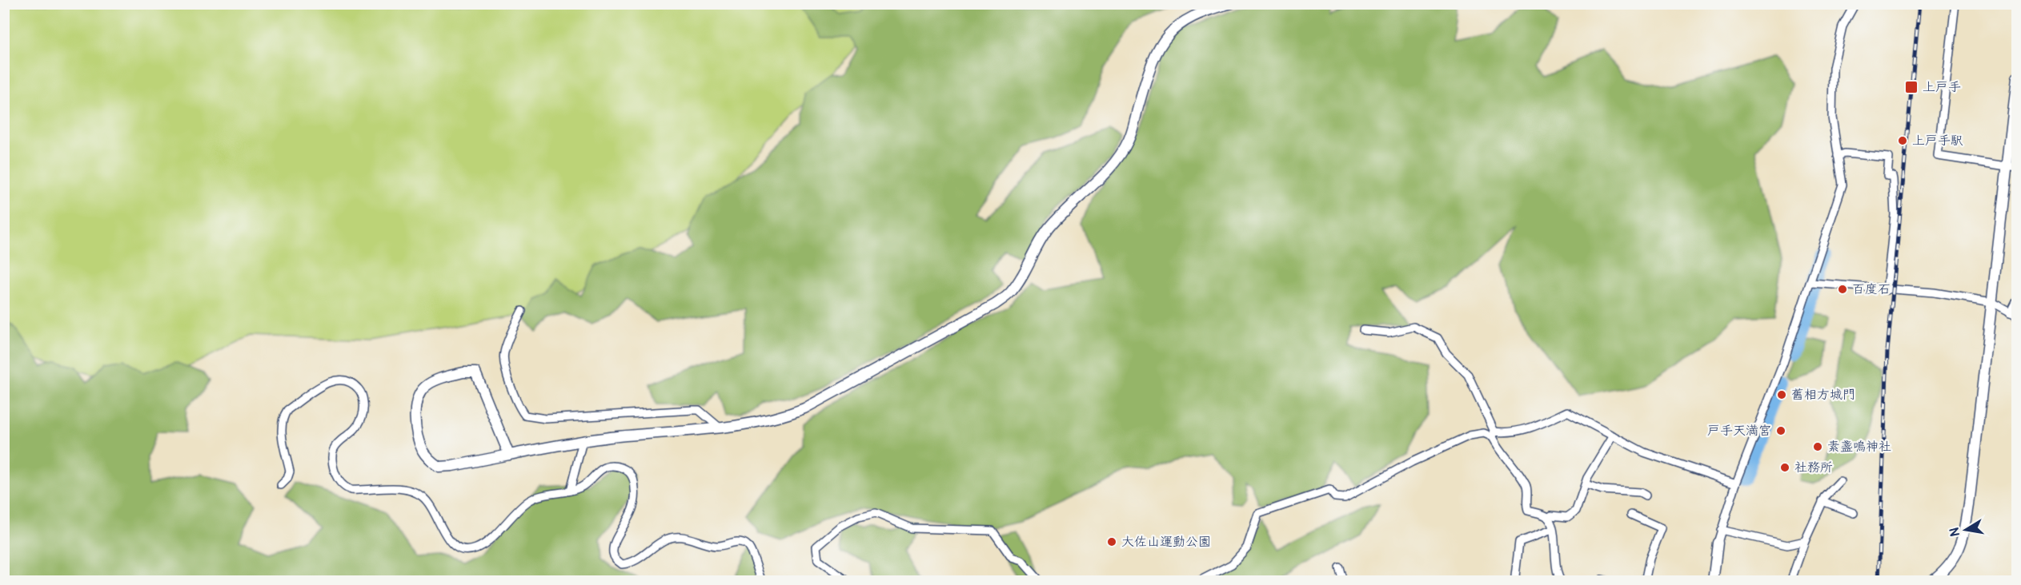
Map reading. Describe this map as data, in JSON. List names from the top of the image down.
{
  "places": {
    "transit": ["上戸手"],
    "other": [
      "上戸手駅",
      "百度石",
      "舊相方城門",
      "戸手天満宮",
      "素盞嗚神社",
      "社務所",
      "大佐山運動公園"
    ]
  },
  "north": "left"
}
